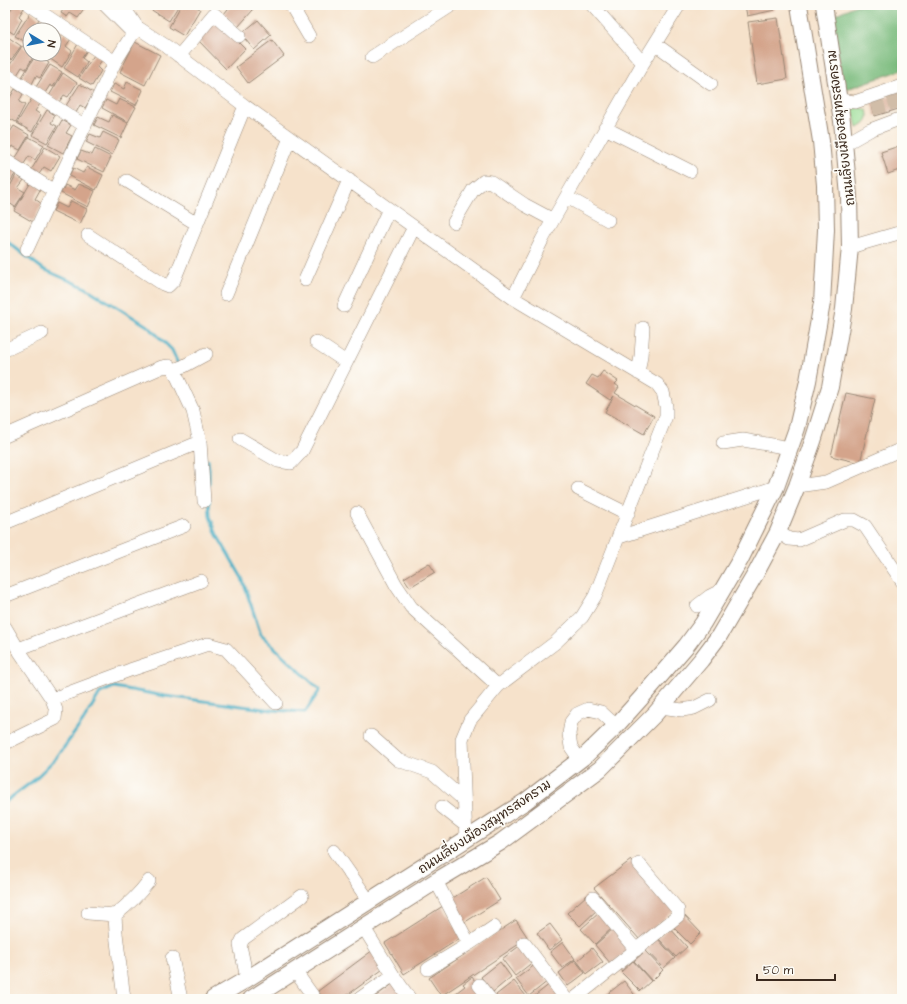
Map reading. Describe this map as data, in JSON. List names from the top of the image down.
{
  "streets": {
    "main road": ["ถนนเลี่ยงเมืองสมุทรสงคราม"]
  },
  "scale_bar": "50 m",
  "north": "right"
}
